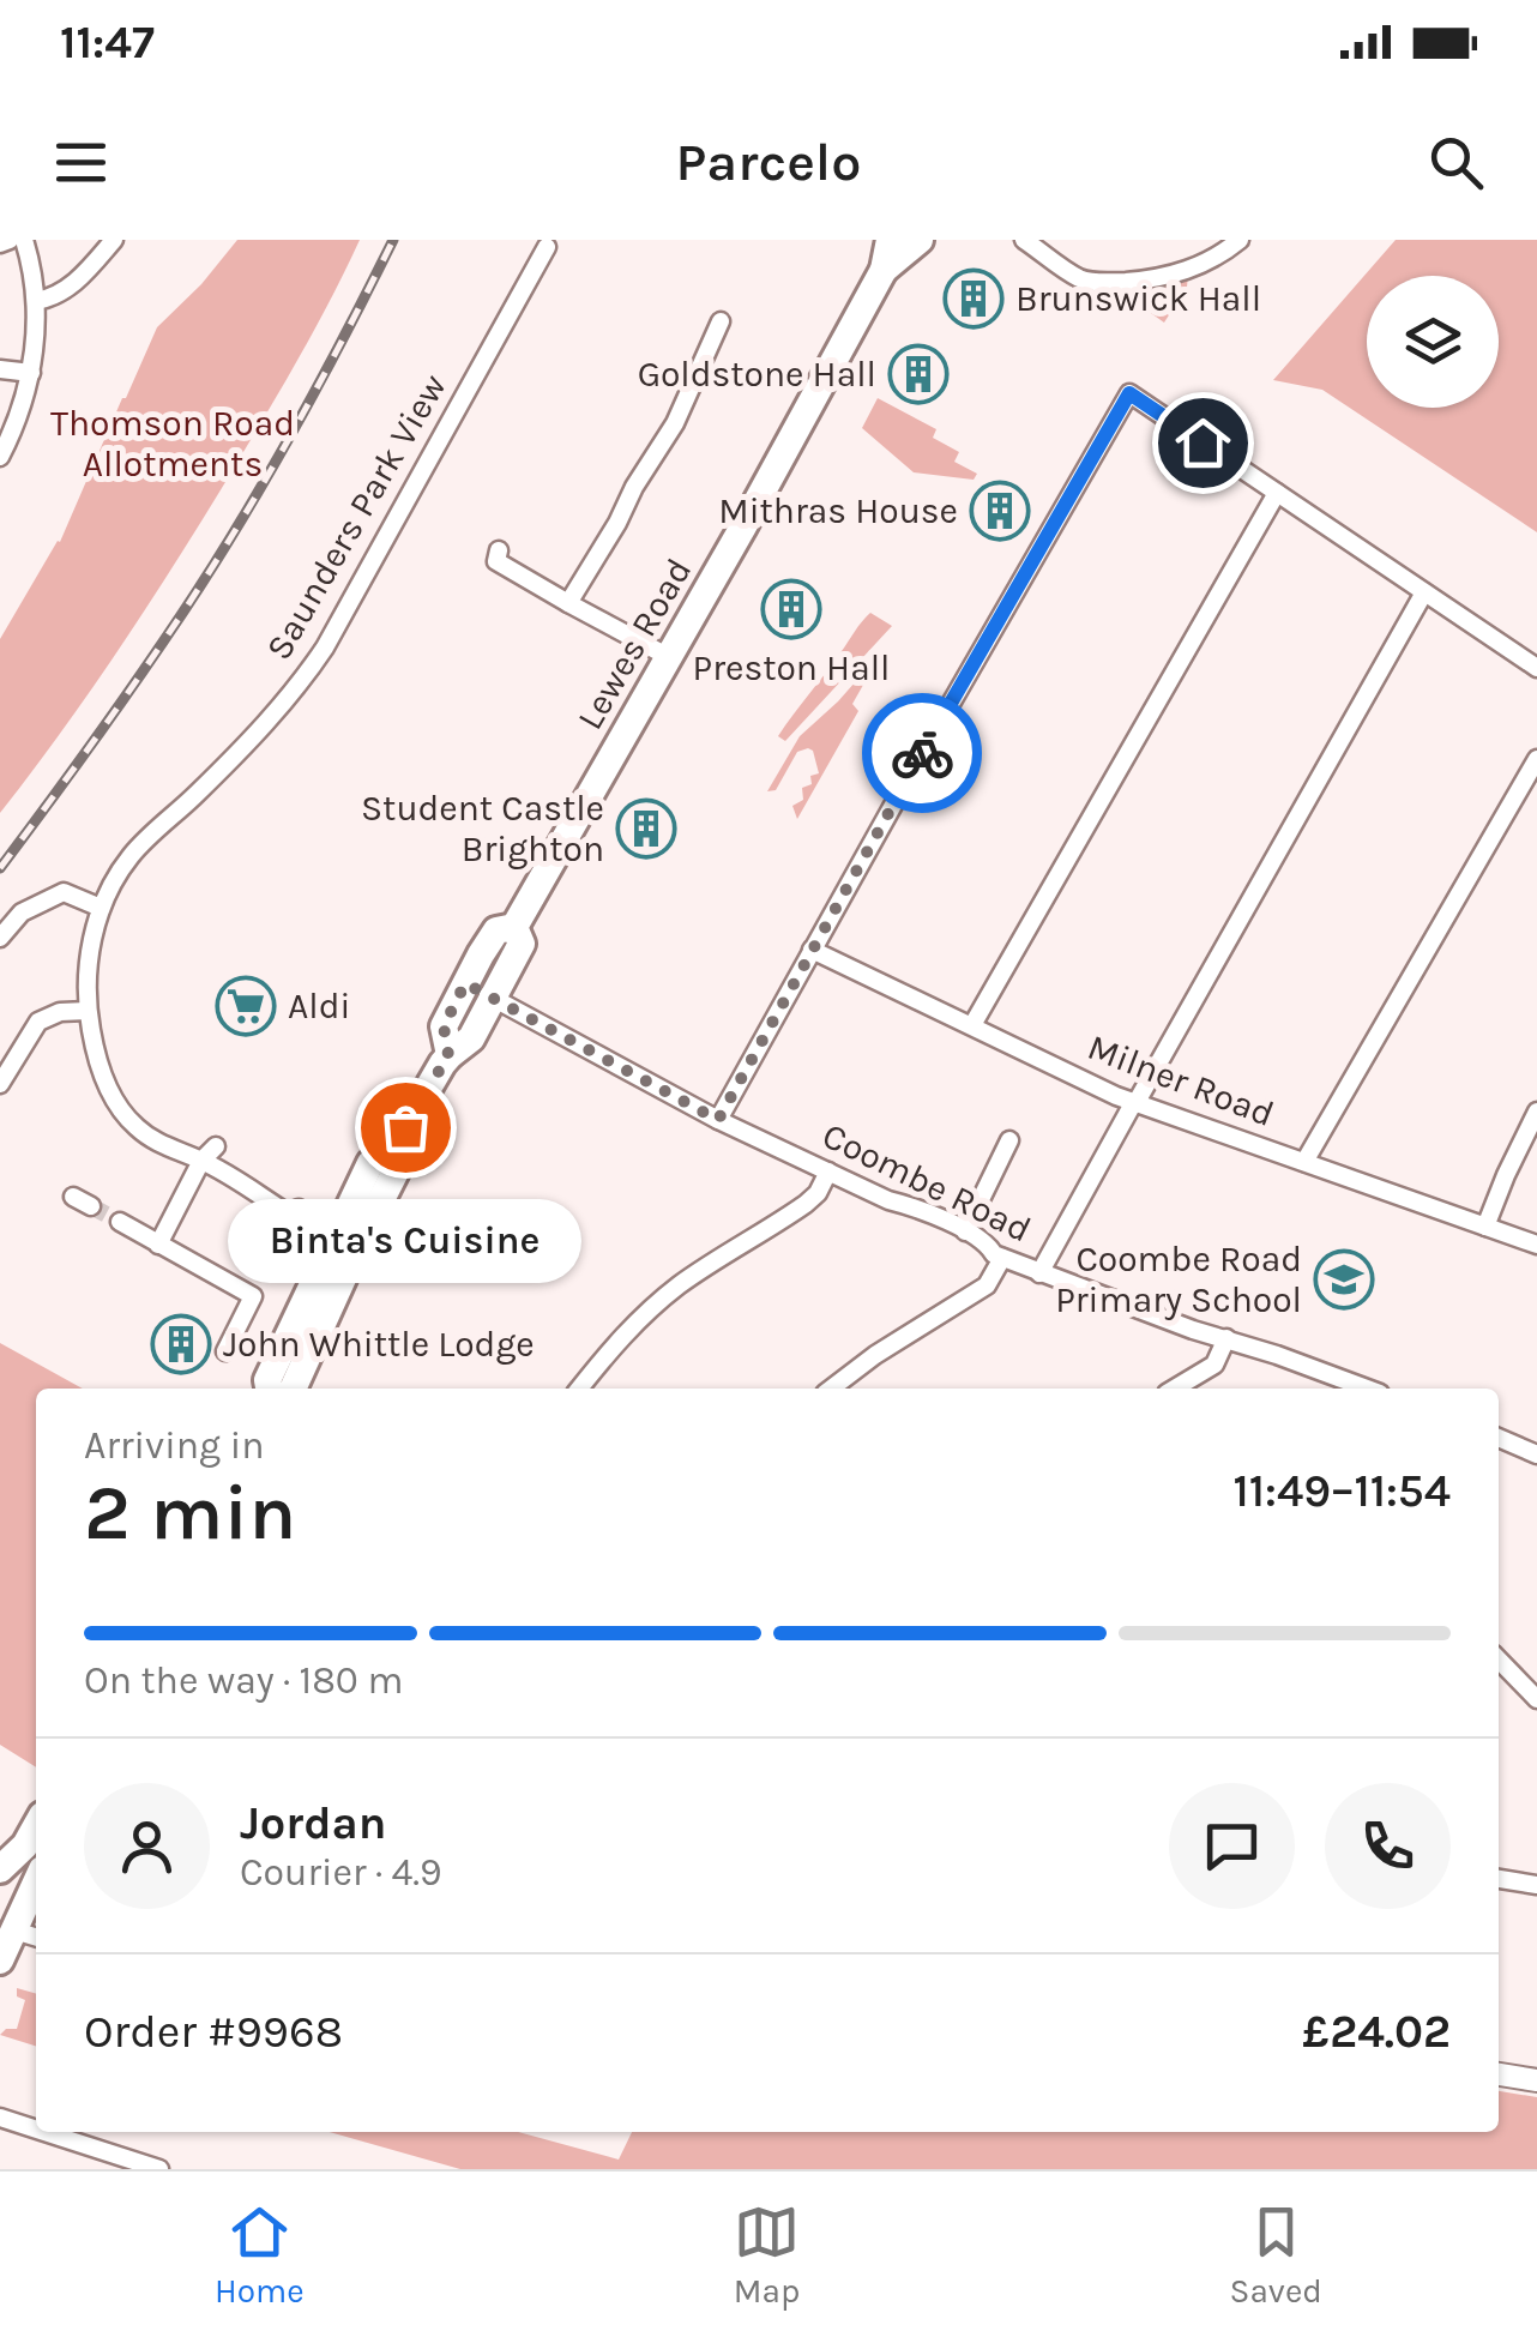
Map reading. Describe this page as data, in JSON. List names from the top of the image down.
{
  "streets": {
    "main road": ["Lewes Road"],
    "street": ["Saunders Park View", "Milner Road", "Coombe Road"]
  },
  "crossings": [
    ["Saunders Park View", "Lewes Road"],
    ["Lewes Road", "Coombe Road"]
  ],
  "parks": ["Thomson Road Allotments"],
  "places": {
    "building": [
      "Brunswick Hall",
      "Goldstone Hall",
      "Mithras House",
      "Preston Hall",
      "Student Castle Brighton",
      "John Whittle Lodge"
    ],
    "supermarket": ["Aldi"],
    "other": ["Binta's Cuisine"],
    "school or university": ["Coombe Road Primary School"]
  },
  "page": {
    "status": "11:47",
    "header": "Parcelo",
    "bubble": "Binta's Cuisine",
    "heading": ["2 min", "Arriving in", "11:49–11:54"],
    "panel": [
      "Jordan",
      "Courier · 4.9",
      "Order #9968",
      "£24.02"
    ],
    "bar": "On the way · 180 m",
    "tabs": ["Home", "Map", "Saved"]
  }
}
